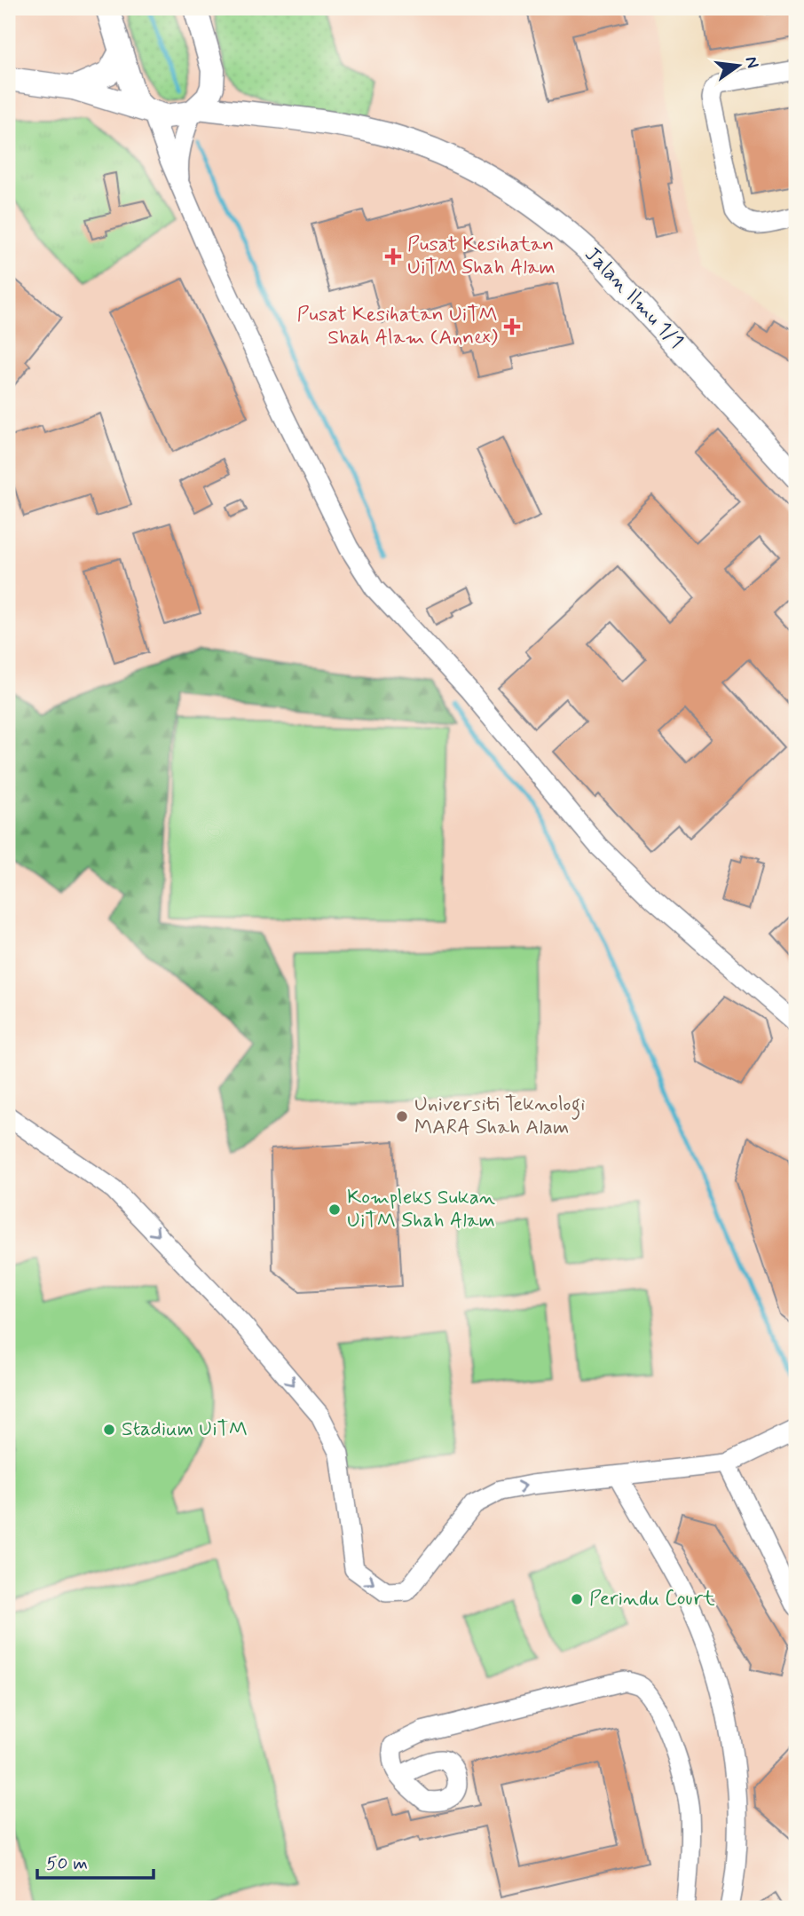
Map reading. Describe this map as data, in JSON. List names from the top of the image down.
{
  "streets": {
    "street": ["Jalan Ilmu 1/1"]
  },
  "places": {
    "health": ["Pusat Kesihatan UiTM Shah Alam", "Pusat Kesihatan UiTM Shah Alam (Annex)"],
    "other": [
      "Universiti Teknologi MARA Shah Alam",
      "Kompleks Sukan UiTM Shah Alam",
      "Stadium UiTM",
      "Perindu Court"
    ]
  },
  "scale_bar": "50 m",
  "north": "right"
}
